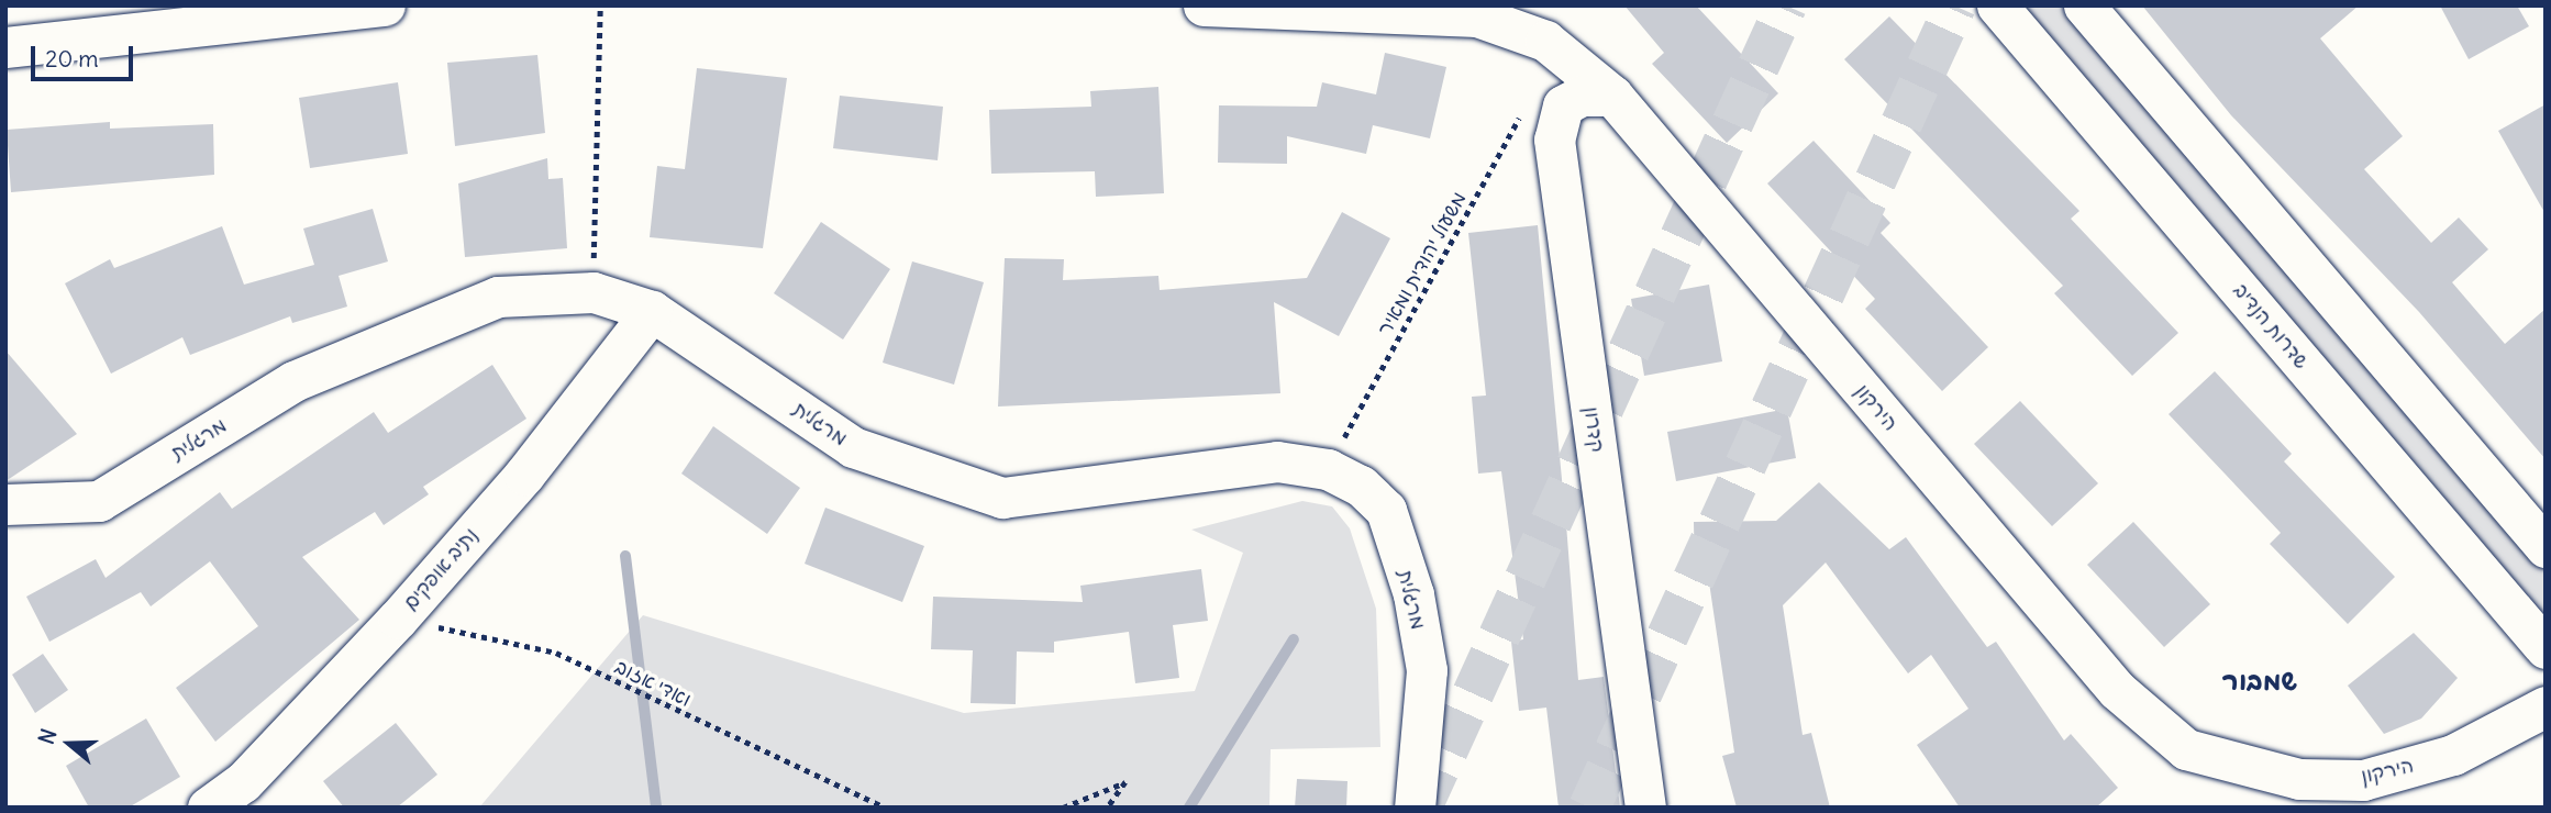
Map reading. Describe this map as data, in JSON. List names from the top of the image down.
{
  "streets": {
    "street": [
      "שדרות הנדיב",
      "הירקון",
      "מרגלית",
      "קדרון",
      "נתיב אופקים"
    ],
    "path": ["משעול יהודית ומאיר", "ואדי אזוב"]
  },
  "crossings": [
    ["משעול יהודית ומאיר", "מרגלית"],
    ["משעול יהודית ומאיר", "קדרון"],
    ["מרגלית", "נתיב אופקים"],
    ["נתיב אופקים", "ואדי אזוב"]
  ],
  "districts": ["שמבור"],
  "scale_bar": "20 m",
  "north": "left"
}
